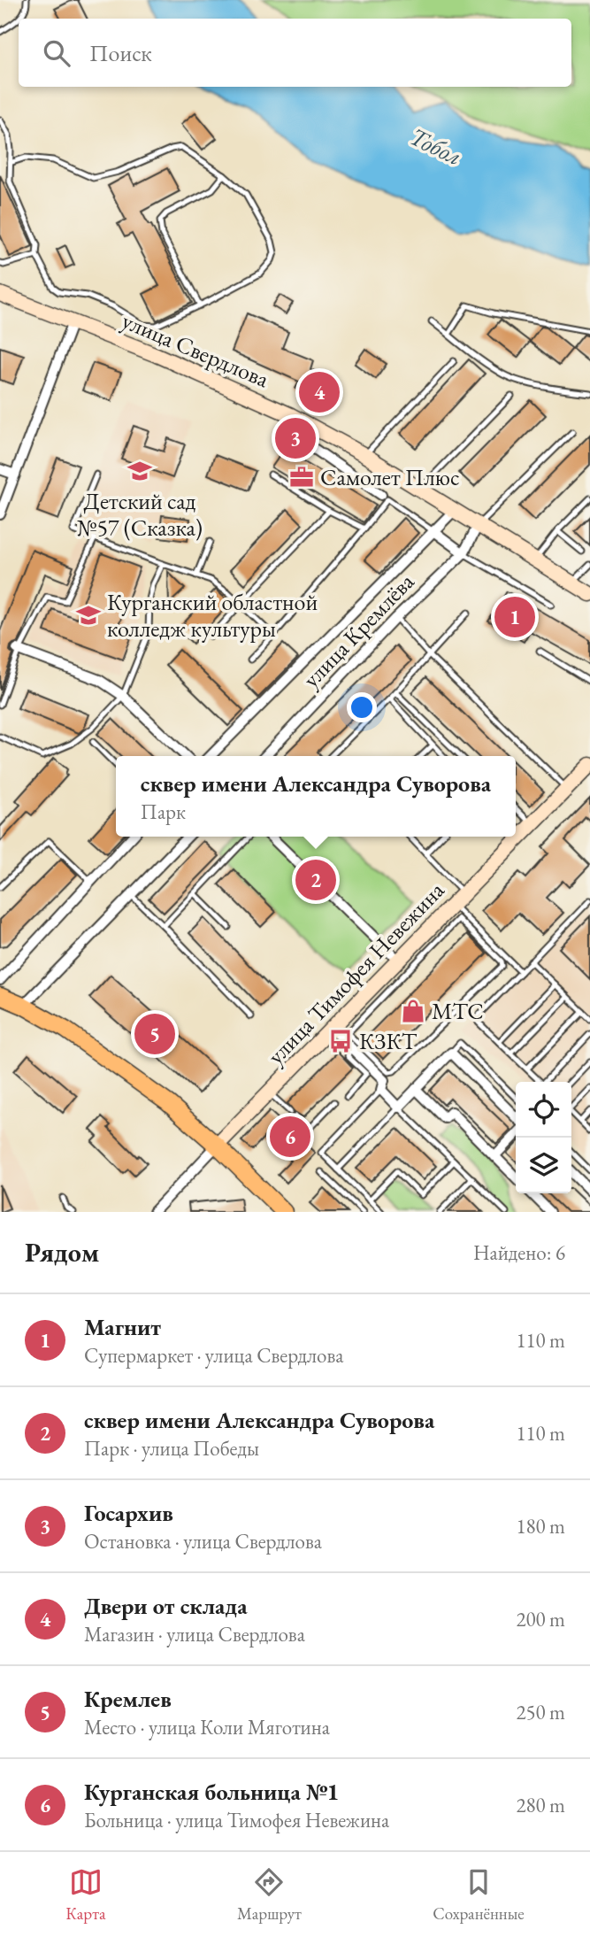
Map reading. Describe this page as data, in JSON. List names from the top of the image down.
{
  "streets": {
    "main road": ["улица Свердлова", "улица Тимофея Невежина"],
    "street": ["улица Кремлёва"]
  },
  "crossings": [
    ["улица Свердлова", "улица Кремлёва"]
  ],
  "water": ["Тобол"],
  "places": {
    "school or university": ["Детский сад №57 (Сказка)", "Курганский областной колледж культуры"],
    "office": ["Самолет Плюс"],
    "shop": ["МТС"],
    "bus stop": ["КЗКТ"]
  },
  "page": {
    "search": "Поиск",
    "pins": [
      "4",
      "3",
      "1",
      "2",
      "5",
      "6"
    ],
    "popup": ["сквер имени Александра Суворова", "Парк"],
    "heading": ["Рядом", "Найдено: 6"],
    "list": [
      {
        "mark": "1",
        "name": "Магнит",
        "note": "Супермаркет · улица Свердлова",
        "value": "110 m"
      },
      {
        "mark": "2",
        "name": "сквер имени Александра Суворова",
        "note": "Парк · улица Победы",
        "value": "110 m"
      },
      {
        "mark": "3",
        "name": "Госархив",
        "note": "Остановка · улица Свердлова",
        "value": "180 m"
      },
      {
        "mark": "4",
        "name": "Двери от склада",
        "note": "Магазин · улица Свердлова",
        "value": "200 m"
      },
      {
        "mark": "5",
        "name": "Кремлев",
        "note": "Место · улица Коли Мяготина",
        "value": "250 m"
      },
      {
        "mark": "6",
        "name": "Курганская больница №1",
        "note": "Больница · улица Тимофея Невежина",
        "value": "280 m"
      }
    ],
    "nav": ["Карта", "Маршрут", "Сохранённые"]
  }
}
